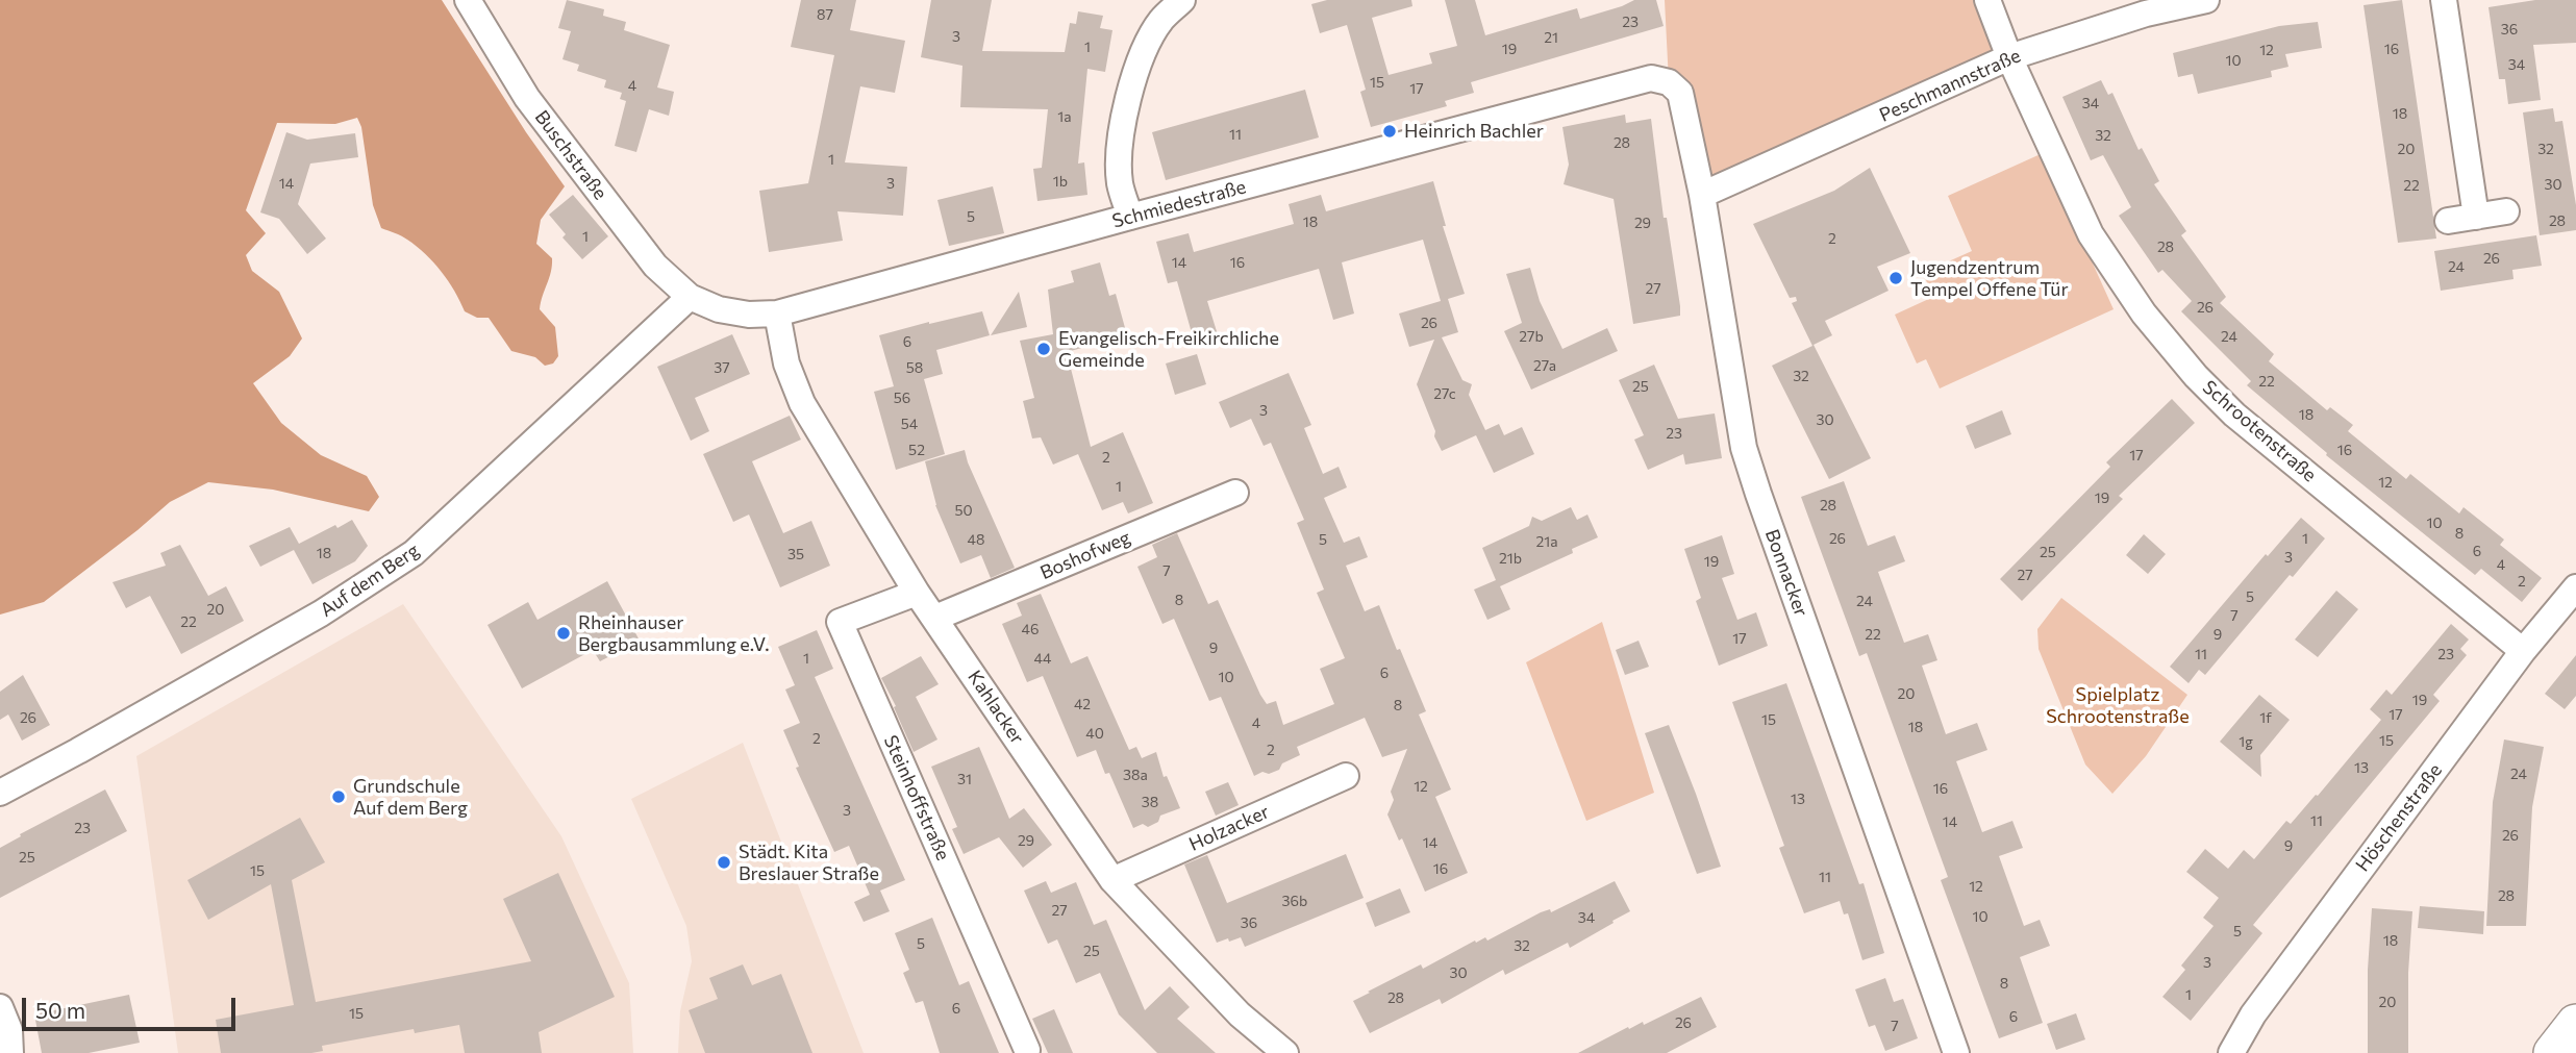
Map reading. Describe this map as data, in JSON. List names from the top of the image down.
{
  "streets": {
    "street": [
      "Peschmannstraße",
      "Buschstraße",
      "Schmiedestraße",
      "Schrootenstraße",
      "Boshofweg",
      "Bonnacker",
      "Auf dem Berg",
      "Kahlacker",
      "Steinhoffstraße",
      "Höschenstraße",
      "Holzacker"
    ]
  },
  "crossings": [
    ["Peschmannstraße", "Schrootenstraße"],
    ["Peschmannstraße", "Bonnacker"],
    ["Buschstraße", "Schmiedestraße"],
    ["Buschstraße", "Auf dem Berg"],
    ["Schmiedestraße", "Bonnacker"],
    ["Schmiedestraße", "Auf dem Berg"],
    ["Schmiedestraße", "Kahlacker"],
    ["Schrootenstraße", "Höschenstraße"],
    ["Boshofweg", "Kahlacker"],
    ["Kahlacker", "Steinhoffstraße"],
    ["Kahlacker", "Holzacker"]
  ],
  "parks": ["Spielplatz Schrootenstraße"],
  "places": [
    "Heinrich Bachler",
    "Jugendzentrum Tempel Offene Tür",
    "Evangelisch-Freikirchliche Gemeinde",
    "Rheinhauser Bergbausammlung e.V.",
    "Grundschule Auf dem Berg",
    "Städt. Kita Breslauer Straße"
  ],
  "house_numbers": [
    "87",
    "23",
    "36",
    "3",
    "21",
    "1",
    "19",
    "16",
    "12",
    "10",
    "34",
    "15",
    "4",
    "17",
    "34",
    "18",
    "1a",
    "11",
    "32",
    "28",
    "20",
    "32",
    "1",
    "1b",
    "14",
    "3",
    "30",
    "22",
    "5",
    "28",
    "18",
    "29",
    "1",
    "2",
    "28",
    "26",
    "14",
    "16",
    "24",
    "27",
    "26",
    "26",
    "27b",
    "24",
    "6",
    "27a",
    "37",
    "58",
    "32",
    "22",
    "25",
    "27c",
    "56",
    "3",
    "18",
    "30",
    "54",
    "23",
    "52",
    "16",
    "17",
    "2",
    "12",
    "1",
    "19",
    "28",
    "50",
    "10",
    "8",
    "26",
    "1",
    "48",
    "5",
    "21a",
    "6",
    "25",
    "18",
    "35",
    "3",
    "21b",
    "19",
    "4",
    "7",
    "27",
    "2",
    "5",
    "8",
    "24",
    "20",
    "7",
    "22",
    "46",
    "22",
    "9",
    "17",
    "9",
    "11",
    "23",
    "1",
    "44",
    "6",
    "10",
    "20",
    "19",
    "42",
    "8",
    "17",
    "26",
    "1f",
    "15",
    "4",
    "18",
    "40",
    "2",
    "15",
    "1g",
    "2",
    "13",
    "24",
    "38a",
    "31",
    "12",
    "16",
    "13",
    "38",
    "3",
    "11",
    "14",
    "23",
    "26",
    "29",
    "14",
    "9",
    "25",
    "16",
    "15",
    "11",
    "12",
    "28",
    "36b",
    "27",
    "10",
    "34",
    "36",
    "5",
    "18",
    "5",
    "32",
    "25",
    "3",
    "30",
    "8",
    "1",
    "28",
    "20",
    "6",
    "15",
    "6",
    "26",
    "7"
  ],
  "scale_bar": "50 m"
}
